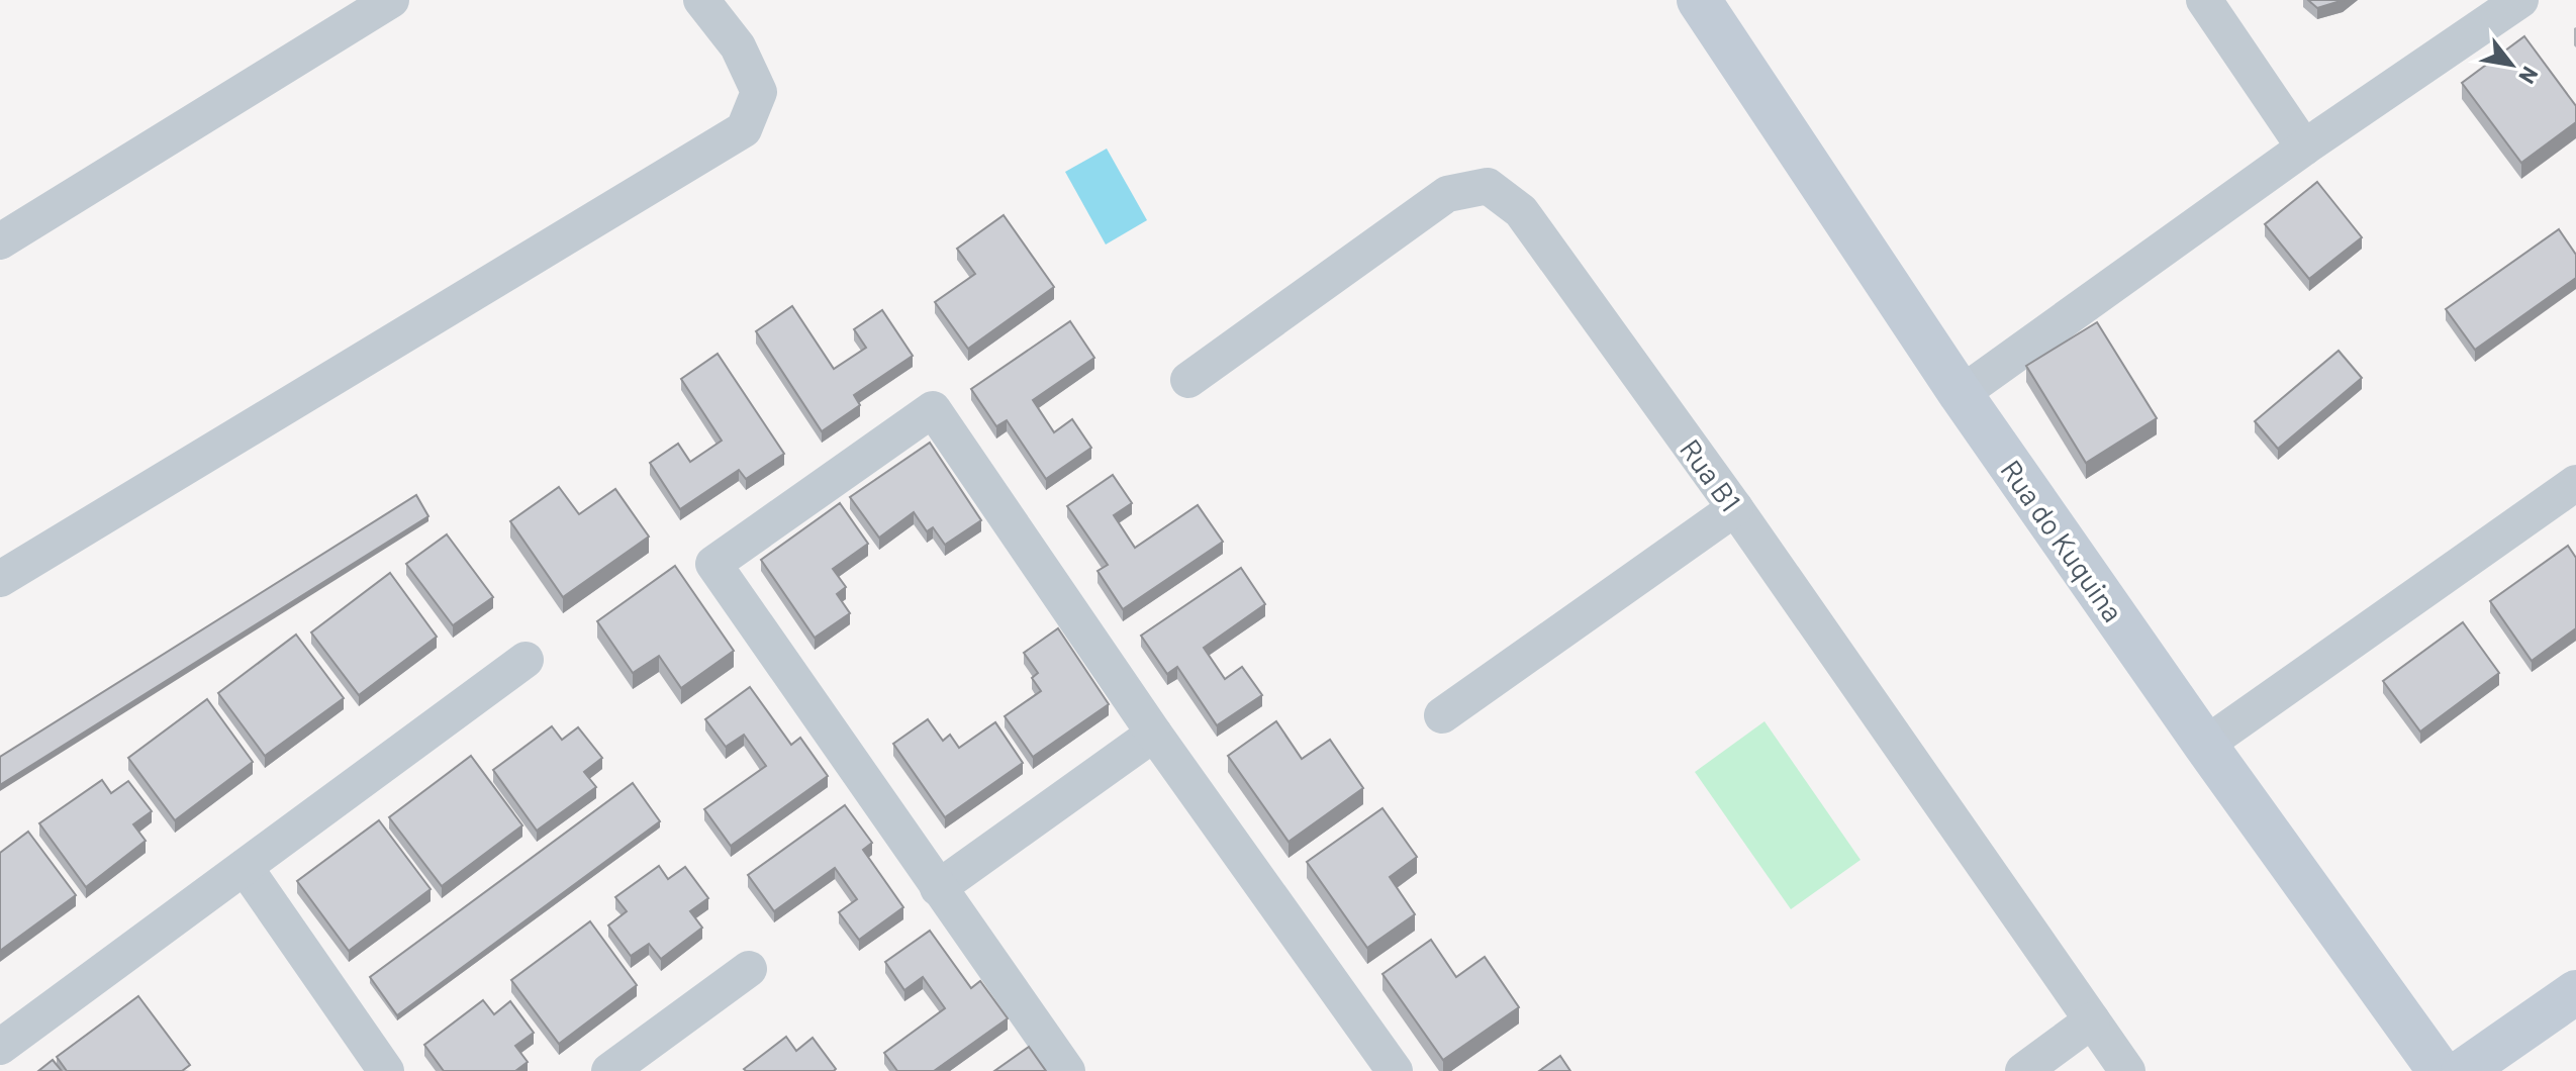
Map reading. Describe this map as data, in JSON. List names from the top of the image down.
{
  "streets": {
    "street": ["Rua B1", "Rua do Kuquina"]
  },
  "north": "bottom right"
}
